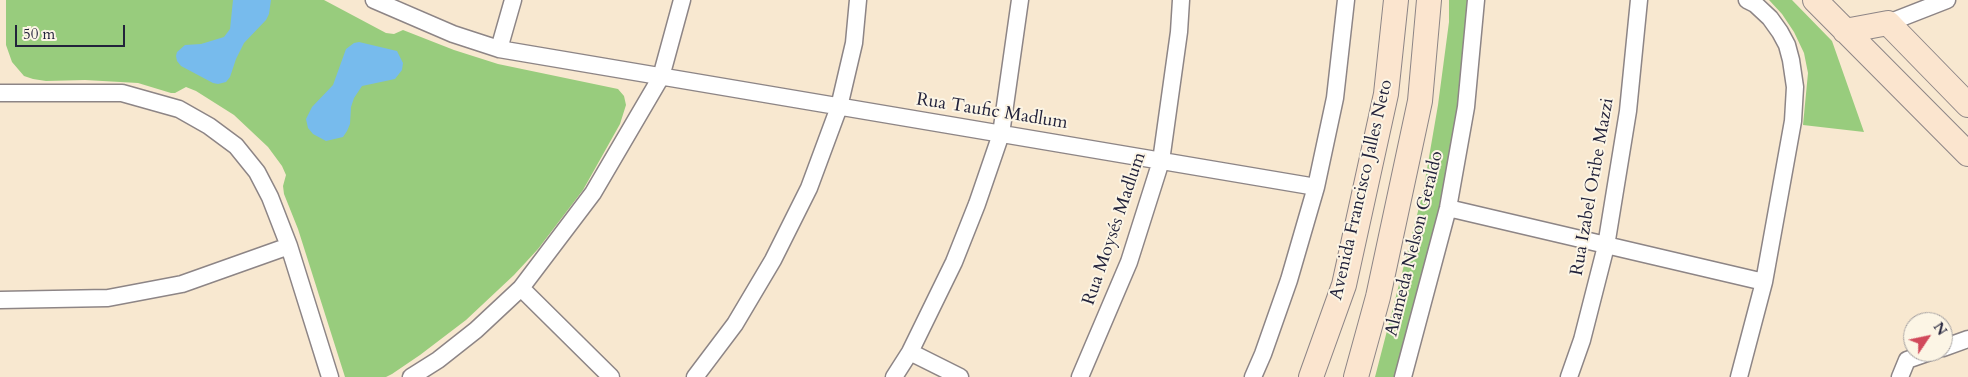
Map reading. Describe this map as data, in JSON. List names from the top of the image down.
{
  "streets": {
    "street": [
      "Rua Taufic Madlum",
      "Rua Izabel Oribe Mazzi",
      "Avenida Francisco Jalles Neto",
      "Rua Moysés Madlum",
      "Alameda Nelson Geraldo"
    ]
  },
  "crossings": [
    ["Rua Taufic Madlum", "Rua Moysés Madlum"]
  ],
  "scale_bar": "50 m",
  "north": "top right"
}
